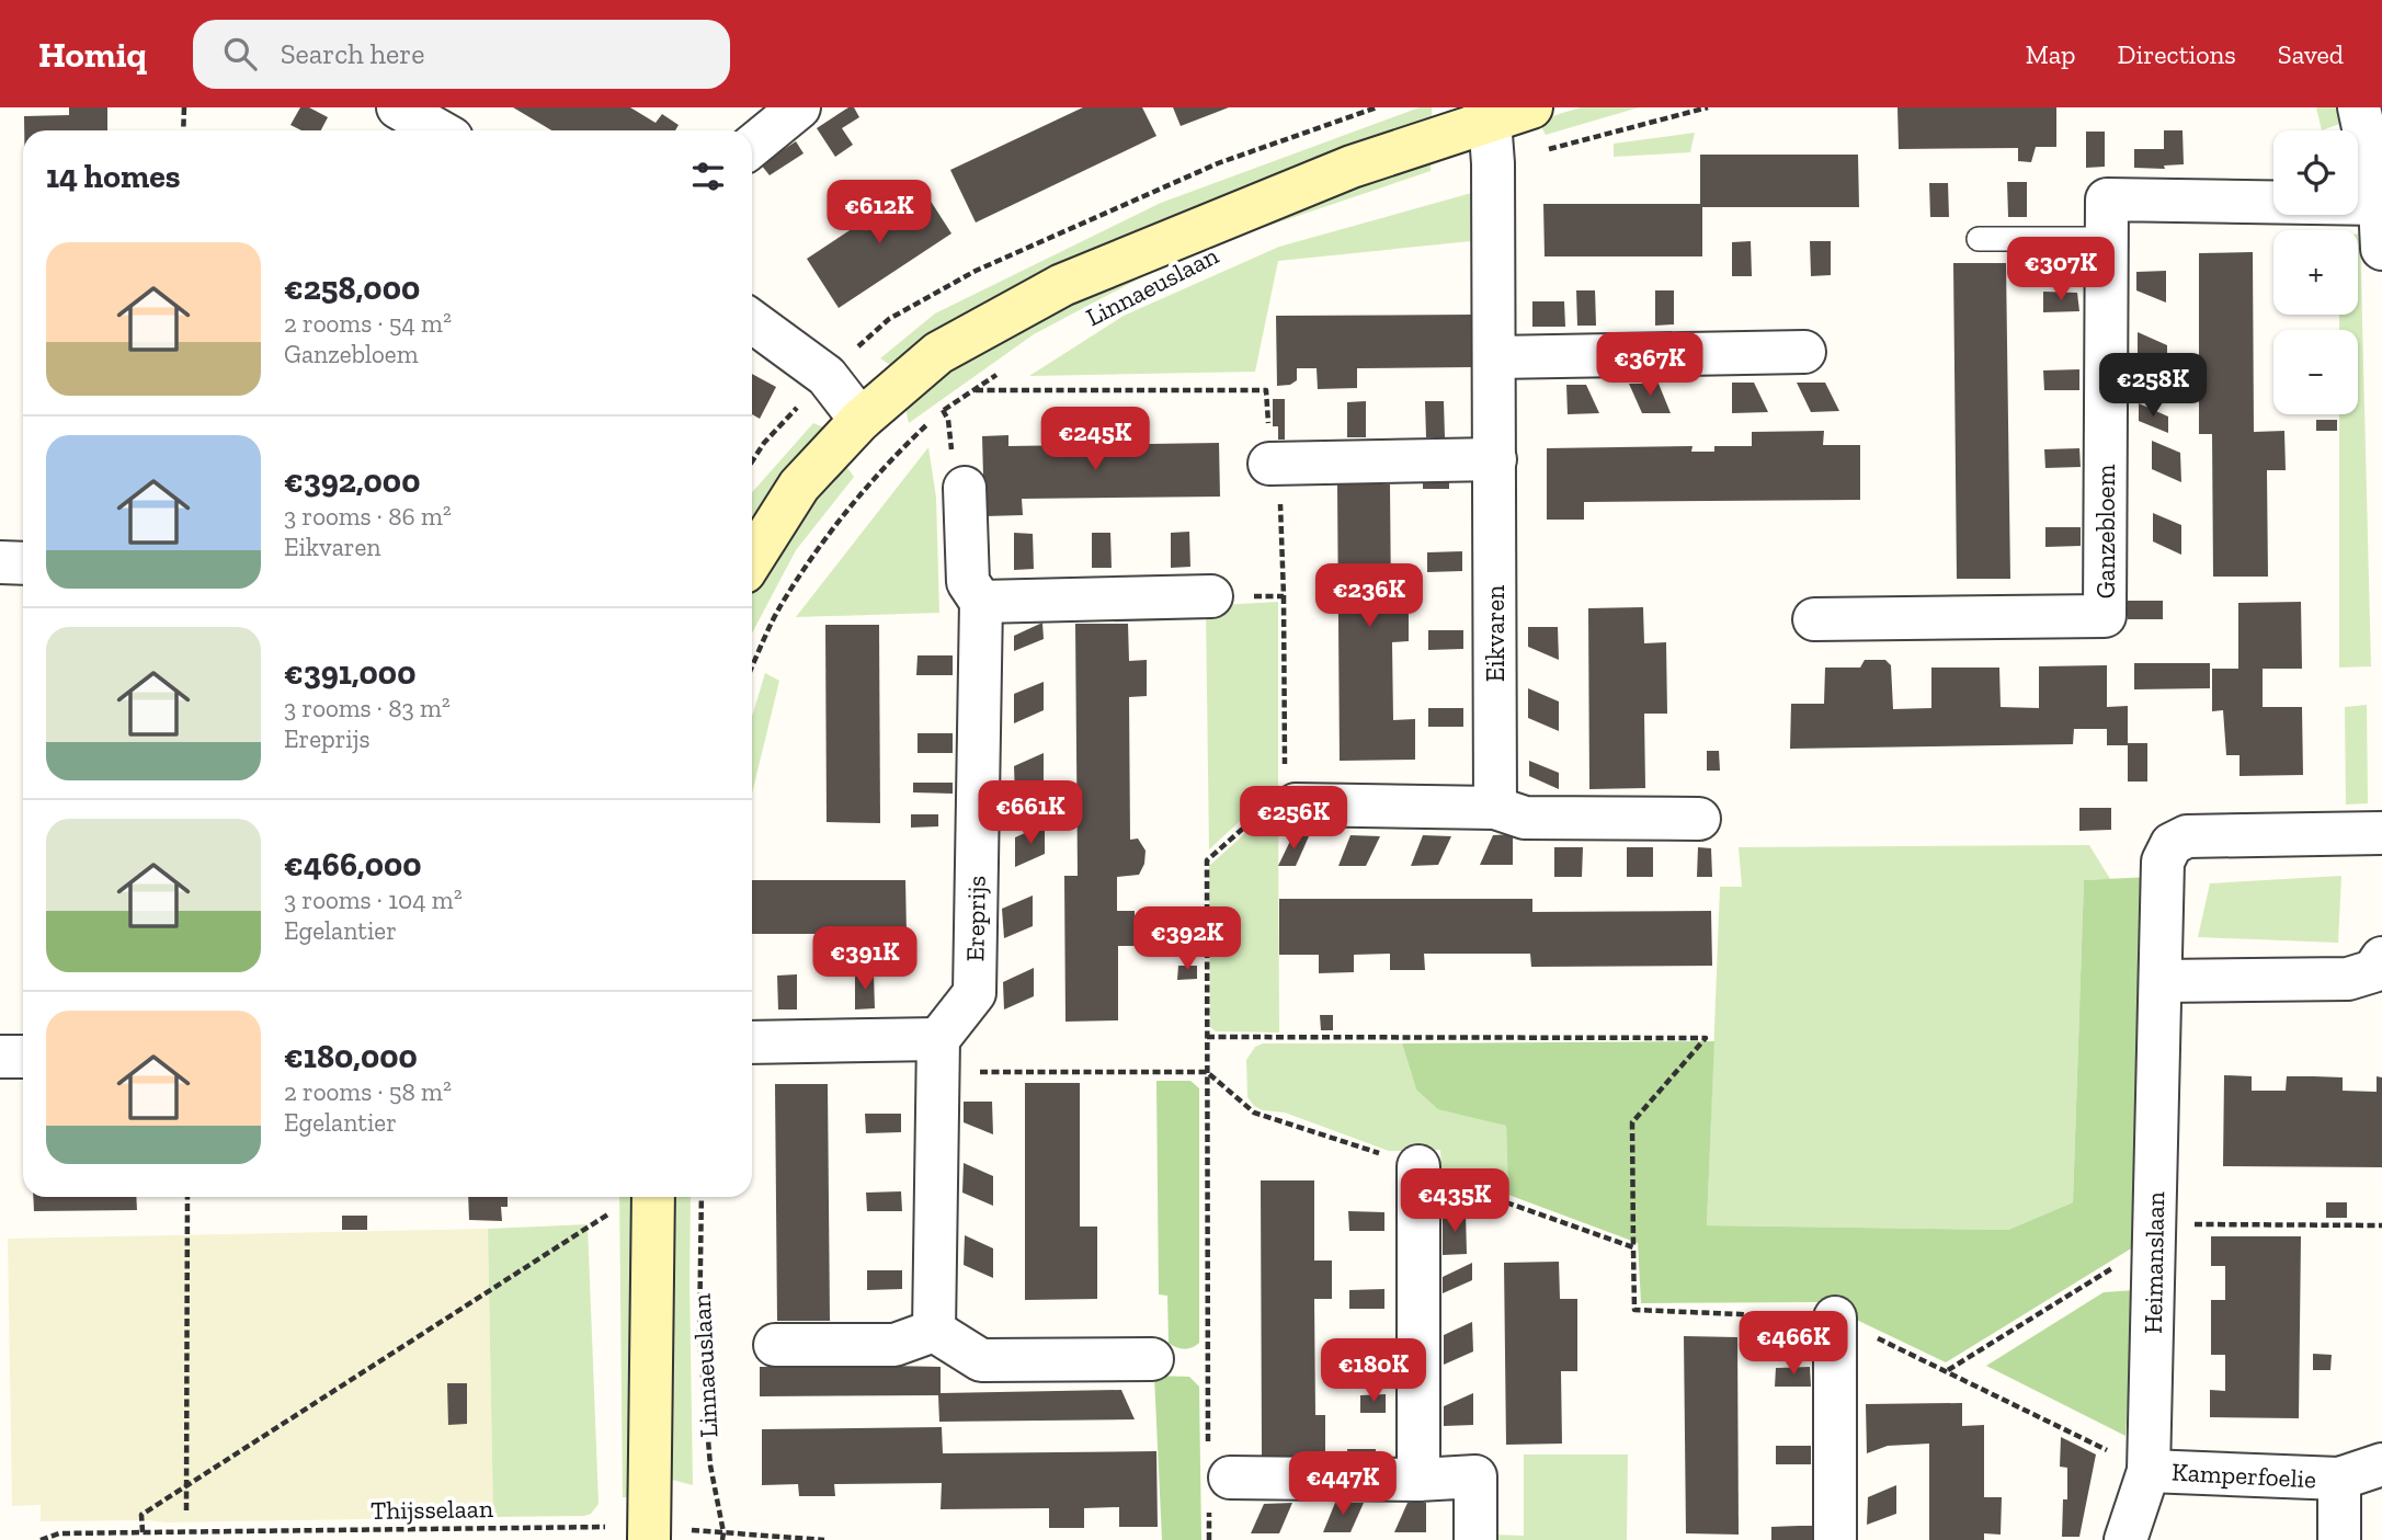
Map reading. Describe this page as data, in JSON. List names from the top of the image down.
{
  "streets": {
    "street": [
      "Linnaeuslaan",
      "Ganzebloem",
      "Eikvaren",
      "Ereprijs",
      "Heimanslaan",
      "Kamperfoelie"
    ],
    "path": ["Thijsselaan"]
  },
  "crossings": [
    ["Linnaeuslaan", "Eikvaren"],
    ["Linnaeuslaan", "Thijsselaan"],
    ["Heimanslaan", "Kamperfoelie"]
  ],
  "page": {
    "header": "Homiq",
    "search": "Search here",
    "nav": ["Map", "Directions", "Saved"],
    "map_buttons": ["+", "−"],
    "heading": "14 homes",
    "price": [
      "€612K",
      "€307K",
      "€367K",
      "€258K",
      "€245K",
      "€236K",
      "€661K",
      "€256K",
      "€392K",
      "€391K",
      "€435K",
      "€466K",
      "€180K",
      "€447K"
    ],
    "list": [
      {
        "name": "€258,000",
        "note": "2 rooms · 54 m² · Ganzebloem"
      },
      {
        "name": "€392,000",
        "note": "3 rooms · 86 m² · Eikvaren"
      },
      {
        "name": "€391,000",
        "note": "3 rooms · 83 m² · Ereprijs"
      },
      {
        "name": "€466,000",
        "note": "3 rooms · 104 m² · Egelantier"
      },
      {
        "name": "€180,000",
        "note": "2 rooms · 58 m² · Egelantier"
      }
    ]
  }
}
